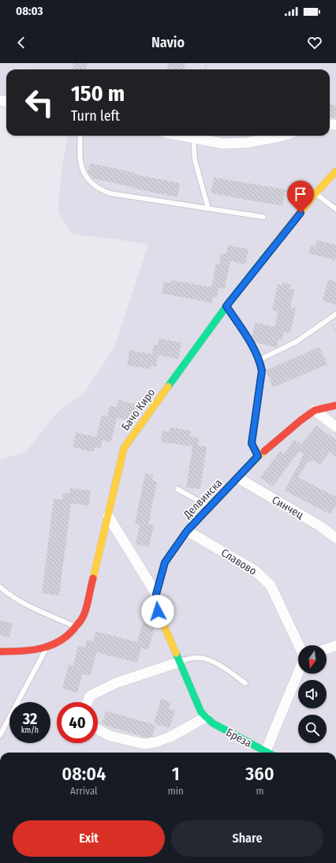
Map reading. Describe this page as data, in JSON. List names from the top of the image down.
{
  "streets": {
    "street": [
      "Бачо Киро",
      "Делвинска",
      "Синчец",
      "Славово",
      "Бреза"
    ]
  },
  "crossings": [
    ["Делвинска", "Синчец"],
    ["Делвинска", "Славово"],
    ["Делвинска", "Бреза"]
  ],
  "north": "bottom",
  "page": {
    "status": "08:03",
    "header": "Navio",
    "turn": ["150 m", "Turn left"],
    "speed": "32 km/h",
    "limit": "40",
    "eta": [
      "08:04",
      "Arrival",
      "1",
      "min",
      "360",
      "m"
    ],
    "buttons": ["Exit", "Share"]
  }
}
